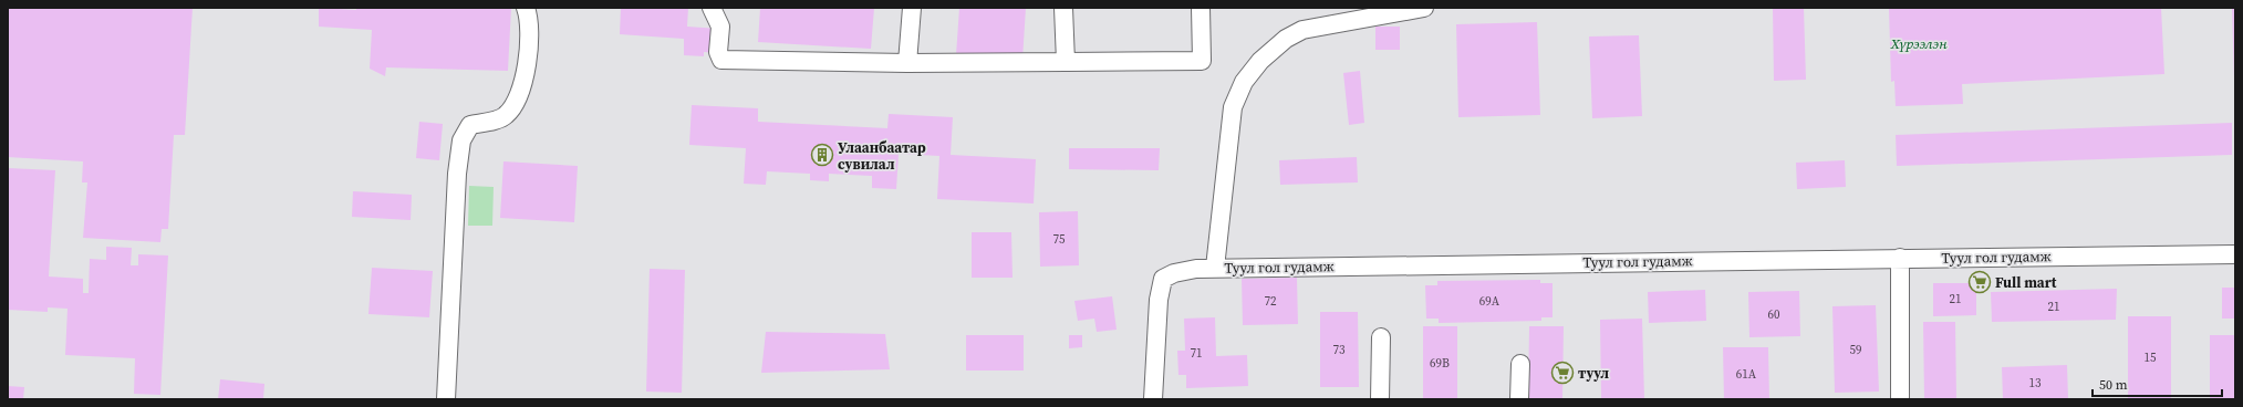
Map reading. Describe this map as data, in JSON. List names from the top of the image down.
{
  "streets": {
    "street": ["Туул гол гудамж"]
  },
  "parks": ["Хүрээлэн"],
  "places": {
    "building": ["Улаанбаатар сувилал"],
    "supermarket": ["Full mart", "туул"]
  },
  "house_numbers": [
    "75",
    "21",
    "72",
    "69А",
    "21",
    "60",
    "73",
    "59",
    "71",
    "15",
    "69В",
    "61A",
    "13"
  ],
  "scale_bar": "50 m"
}
